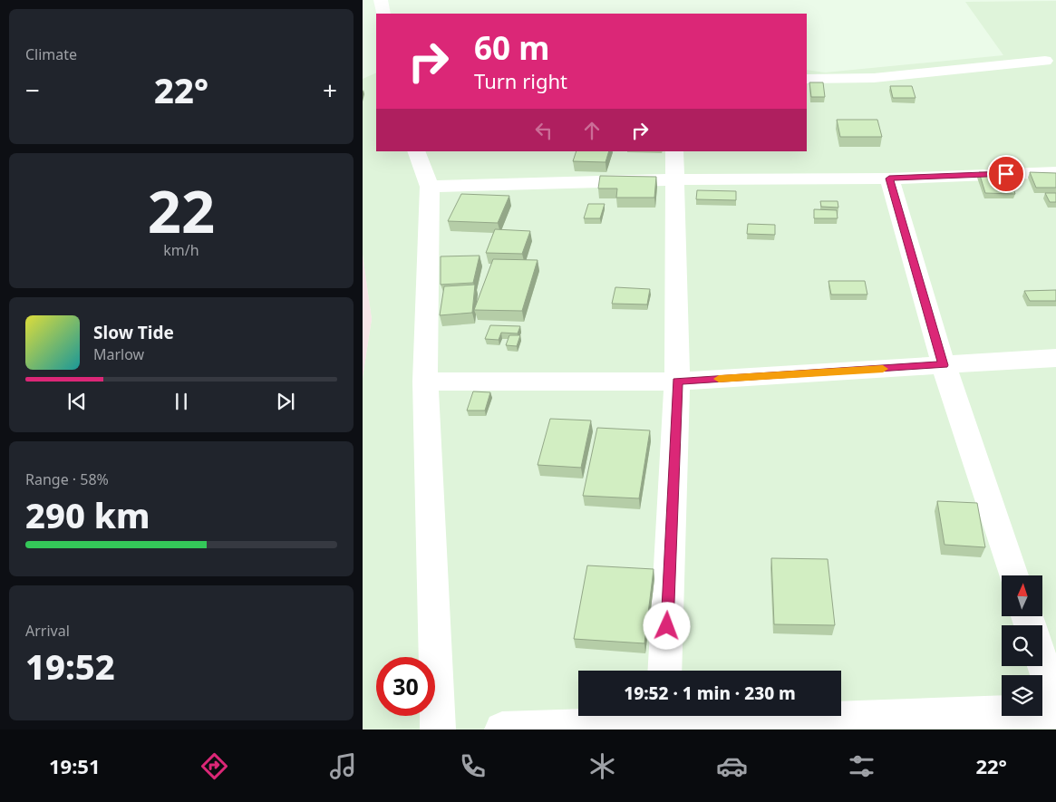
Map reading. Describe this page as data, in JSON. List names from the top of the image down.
{
  "north": "top",
  "page": {
    "tile": [
      "Climate",
      ["22", "km/h"],
      ["Range · 58%", "290 km"],
      ["Arrival", "19:52"]
    ],
    "turn": ["60 m", "Turn right"],
    "heat": ["−", "22°", "+"],
    "song": ["Slow Tide", "Marlow"],
    "limit": "30",
    "trip": "19:52 · 1 min · 230 m",
    "tabs": ["19:51", "22°"]
  }
}
